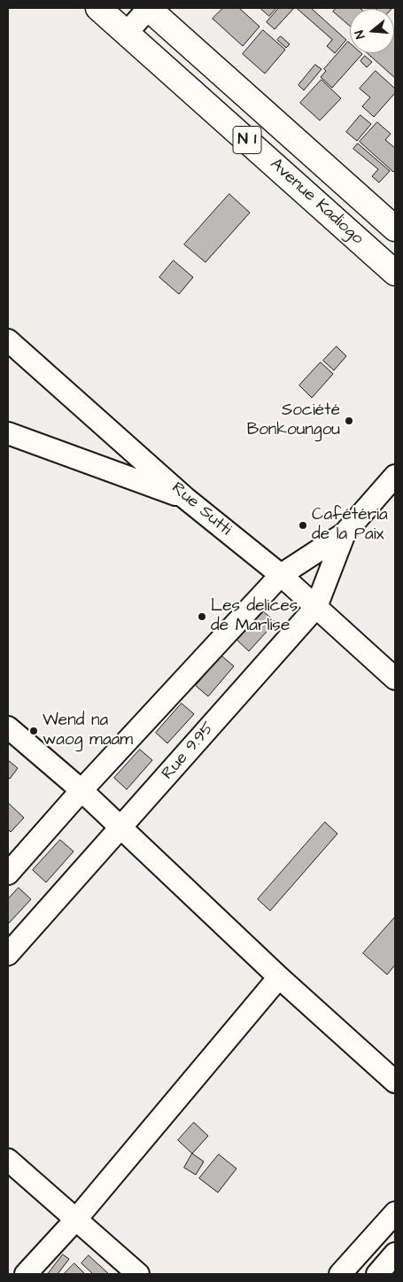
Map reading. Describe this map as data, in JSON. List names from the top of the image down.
{
  "streets": {
    "highway": ["N 1", "Avenue Kadiogo"],
    "street": ["Rue Sutti", "Rue 9.95"]
  },
  "crossings": [
    ["Rue Sutti", "Rue 9.95"]
  ],
  "places": [
    "Société Bonkoungou",
    "Cafétéria de la Paix",
    "Les delices de Marlise",
    "Wend na waog maam"
  ],
  "north": "left"
}
